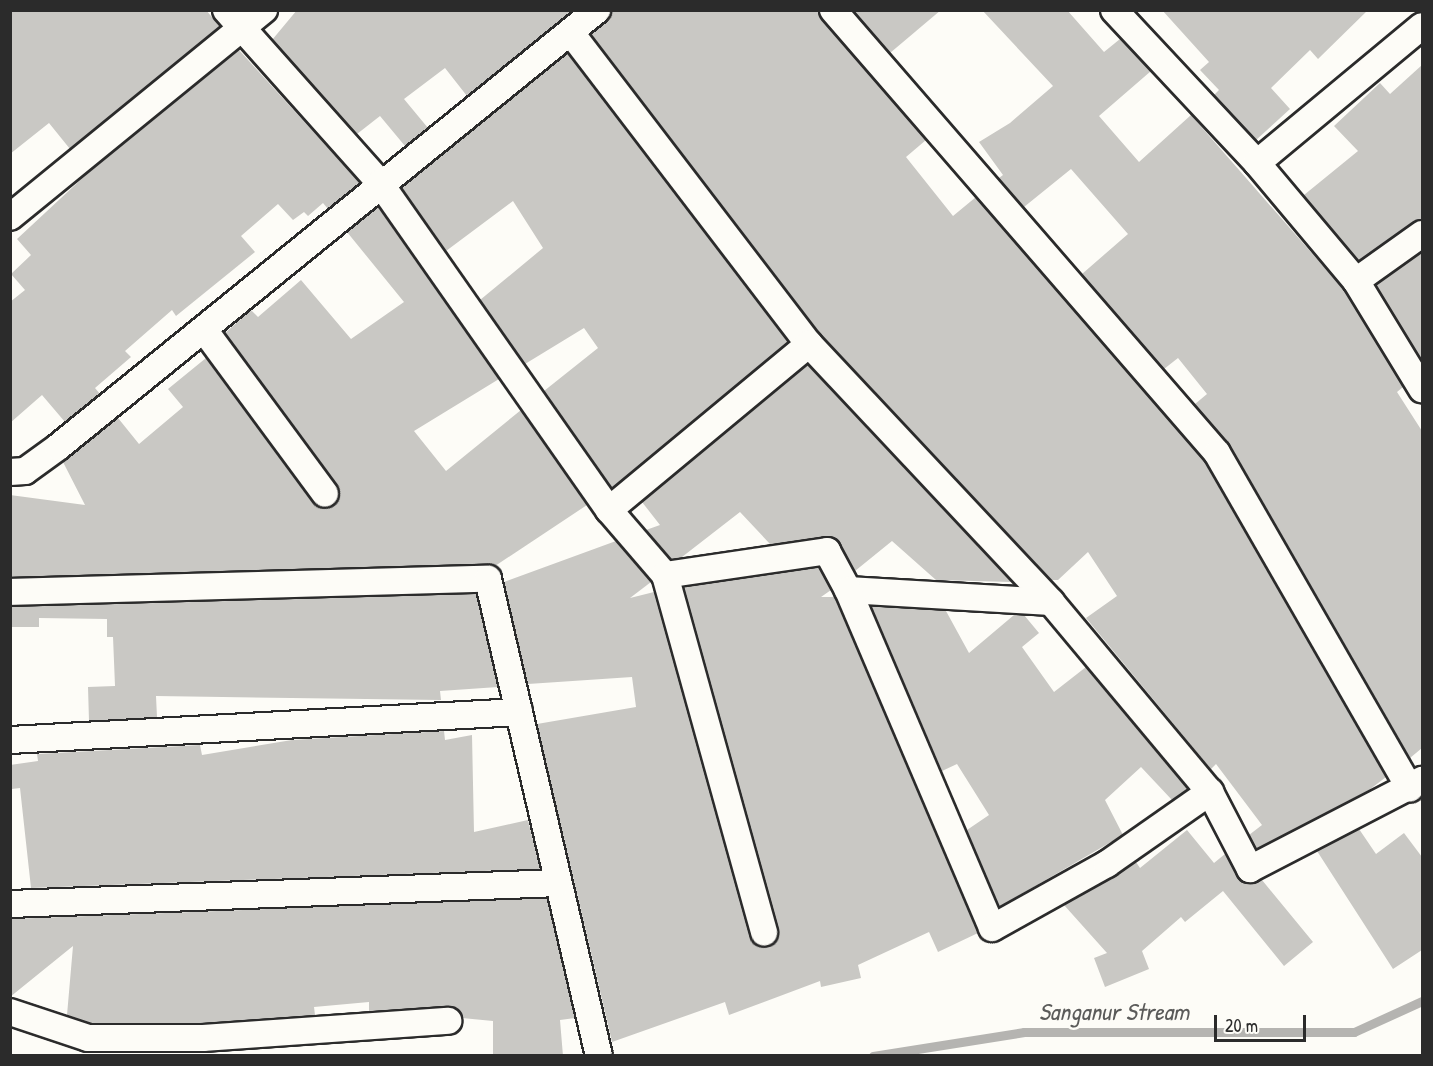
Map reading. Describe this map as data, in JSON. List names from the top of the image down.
{
  "water": ["Sanganur Stream"],
  "scale_bar": "20 m"
}
